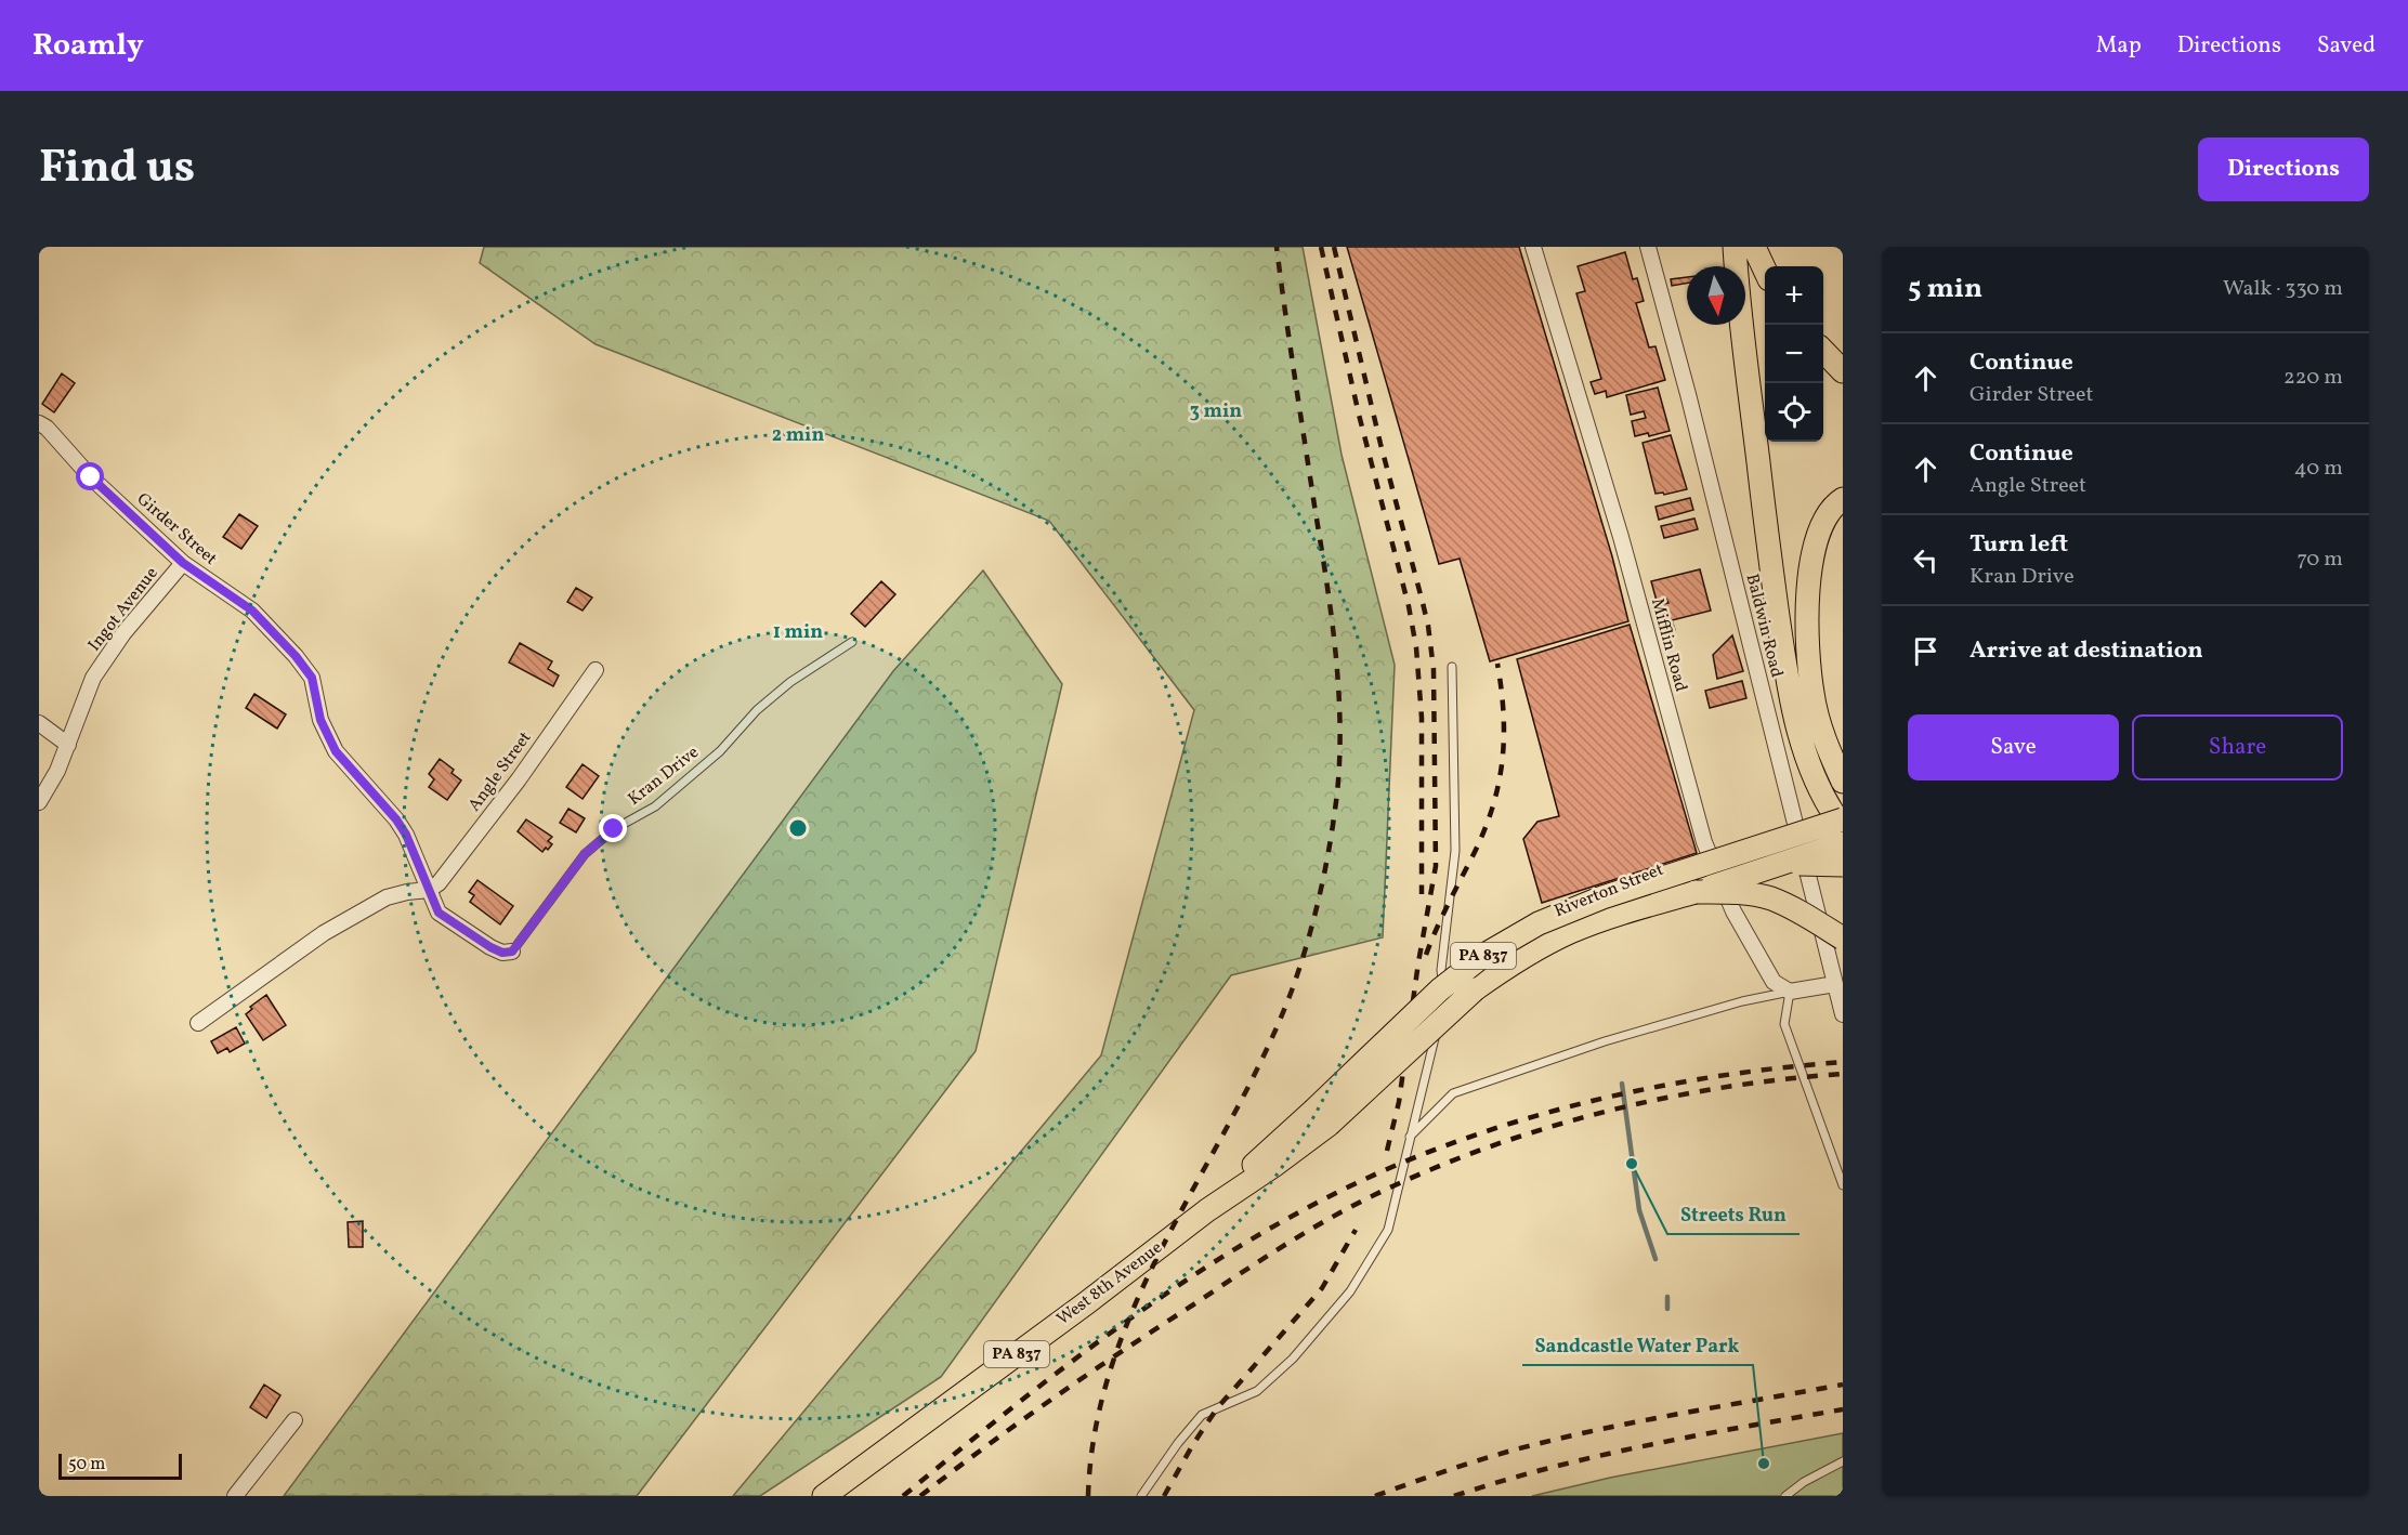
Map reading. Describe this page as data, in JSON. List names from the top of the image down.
{
  "streets": {
    "main road": ["PA 837", "West 8th Avenue"],
    "street": [
      "Girder Street",
      "Ingot Avenue",
      "Baldwin Road",
      "Mifflin Road",
      "Angle Street",
      "Riverton Street"
    ],
    "lane": ["Kran Drive"]
  },
  "crossings": [
    ["Girder Street", "Ingot Avenue"],
    ["Girder Street", "Angle Street"],
    ["Baldwin Road", "Riverton Street"],
    ["Mifflin Road", "Riverton Street"],
    ["PA 837", "West 8th Avenue"]
  ],
  "places": ["Streets Run", "Sandcastle Water Park"],
  "scale_bar": "50 m",
  "north": "bottom",
  "page": {
    "header": "Roamly",
    "nav": ["Map", "Directions", "Saved"],
    "title": "Find us",
    "buttons": [
      "Directions",
      ["Save", "Share"]
    ],
    "heading": ["5 min", "Walk · 330 m"],
    "map_buttons": ["+", "−"],
    "list": [
      ["Continue", "Girder Street", "220 m"],
      ["Continue", "Angle Street", "40 m"],
      ["Turn left", "Kran Drive", "70 m"],
      "Arrive at destination"
    ],
    "scale": "50 m"
  },
  "rings": ["3 min", "2 min", "1 min"]
}
